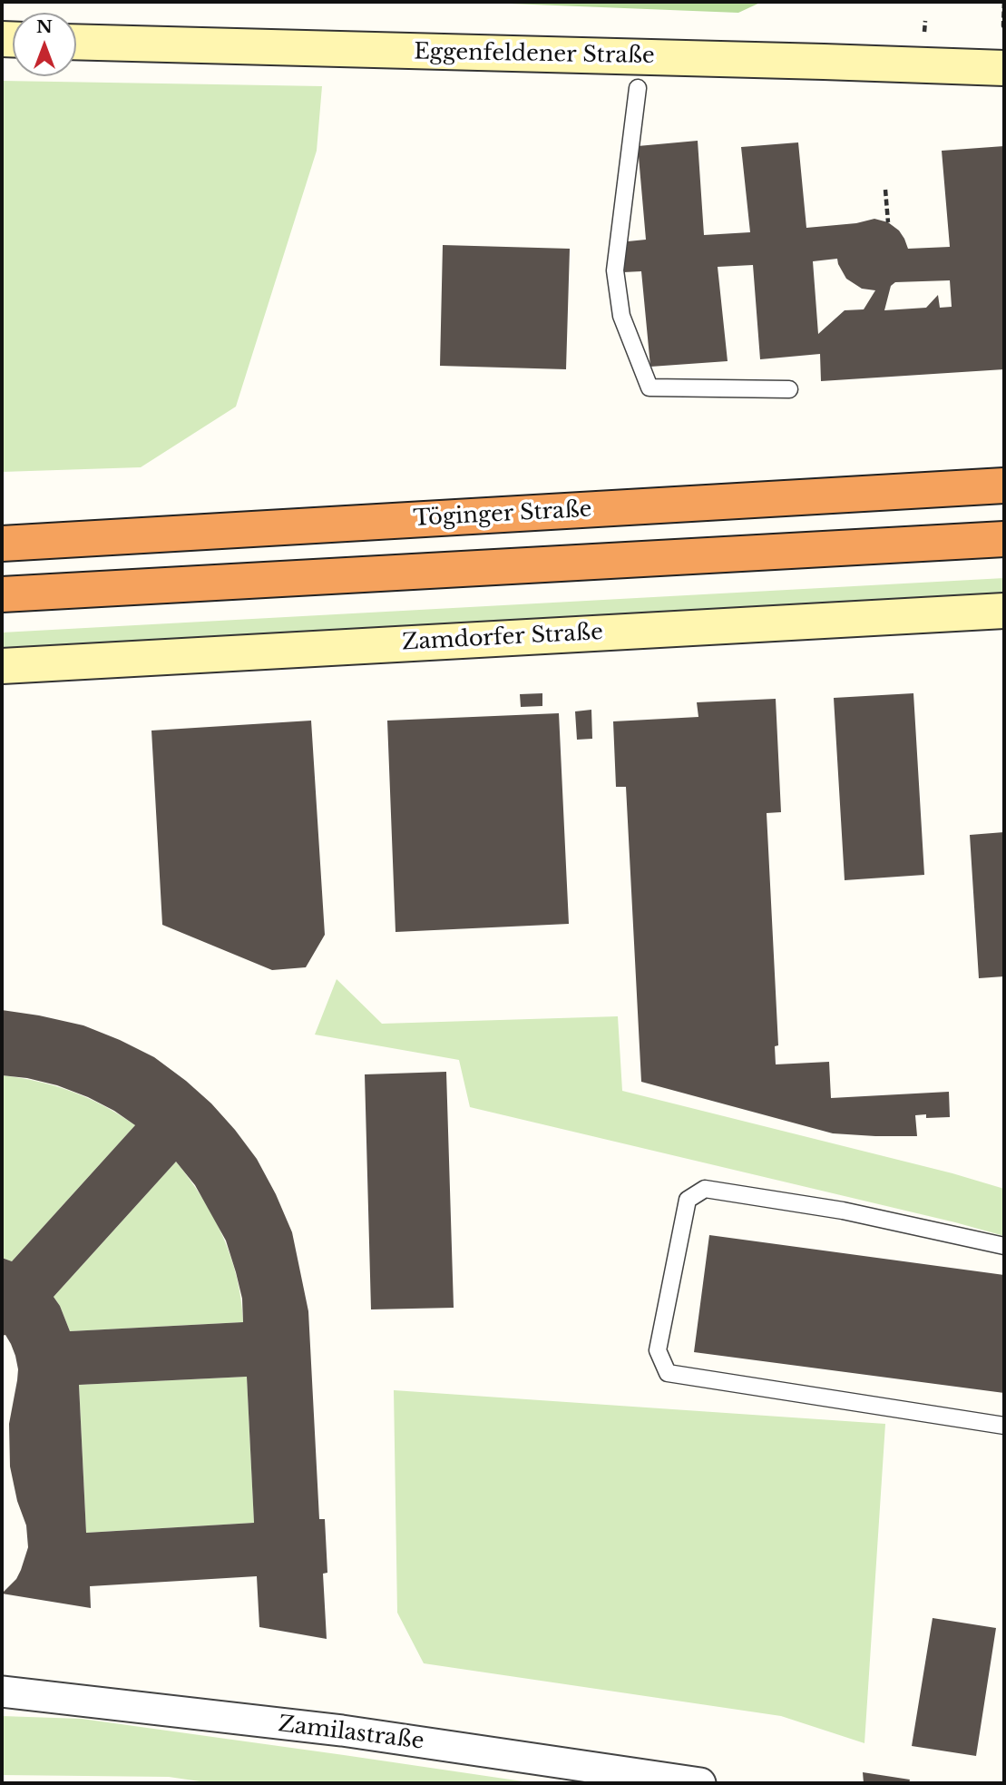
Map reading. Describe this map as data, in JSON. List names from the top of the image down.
{
  "streets": {
    "highway": ["Töginger Straße"],
    "street": ["Eggenfeldener Straße", "Zamdorfer Straße", "Zamilastraße"]
  },
  "north": "top"
}
